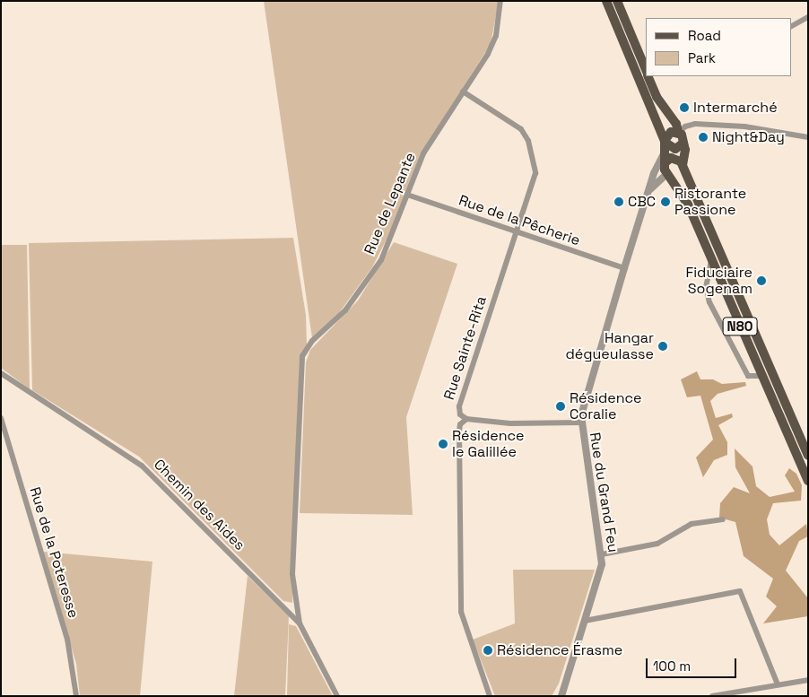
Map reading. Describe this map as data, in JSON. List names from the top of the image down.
{
  "streets": {
    "main road": ["N80"],
    "street": [
      "Rue de Lepante",
      "Rue de la Pêcherie",
      "Rue Sainte-Rita",
      "Rue du Grand Feu",
      "Chemin des Aides",
      "Rue de la Poteresse"
    ]
  },
  "crossings": [
    ["Rue de Lepante", "Rue de la Pêcherie"],
    ["Rue de Lepante", "Rue Sainte-Rita"],
    ["Rue de Lepante", "Chemin des Aides"],
    ["Rue de la Pêcherie", "Rue Sainte-Rita"],
    ["Rue de la Pêcherie", "Rue du Grand Feu"],
    ["N80", "Rue du Grand Feu"]
  ],
  "places": [
    "Intermarché",
    "Night&Day",
    "CBC",
    "Ristorante Passione",
    "Fiduciaire Sogenam",
    "Hangar dégueulasse",
    "Résidence Coralie",
    "Résidence le Galillée",
    "Résidence Érasme"
  ],
  "legend": ["Road", "Park"],
  "scale_bar": "100 m"
}
